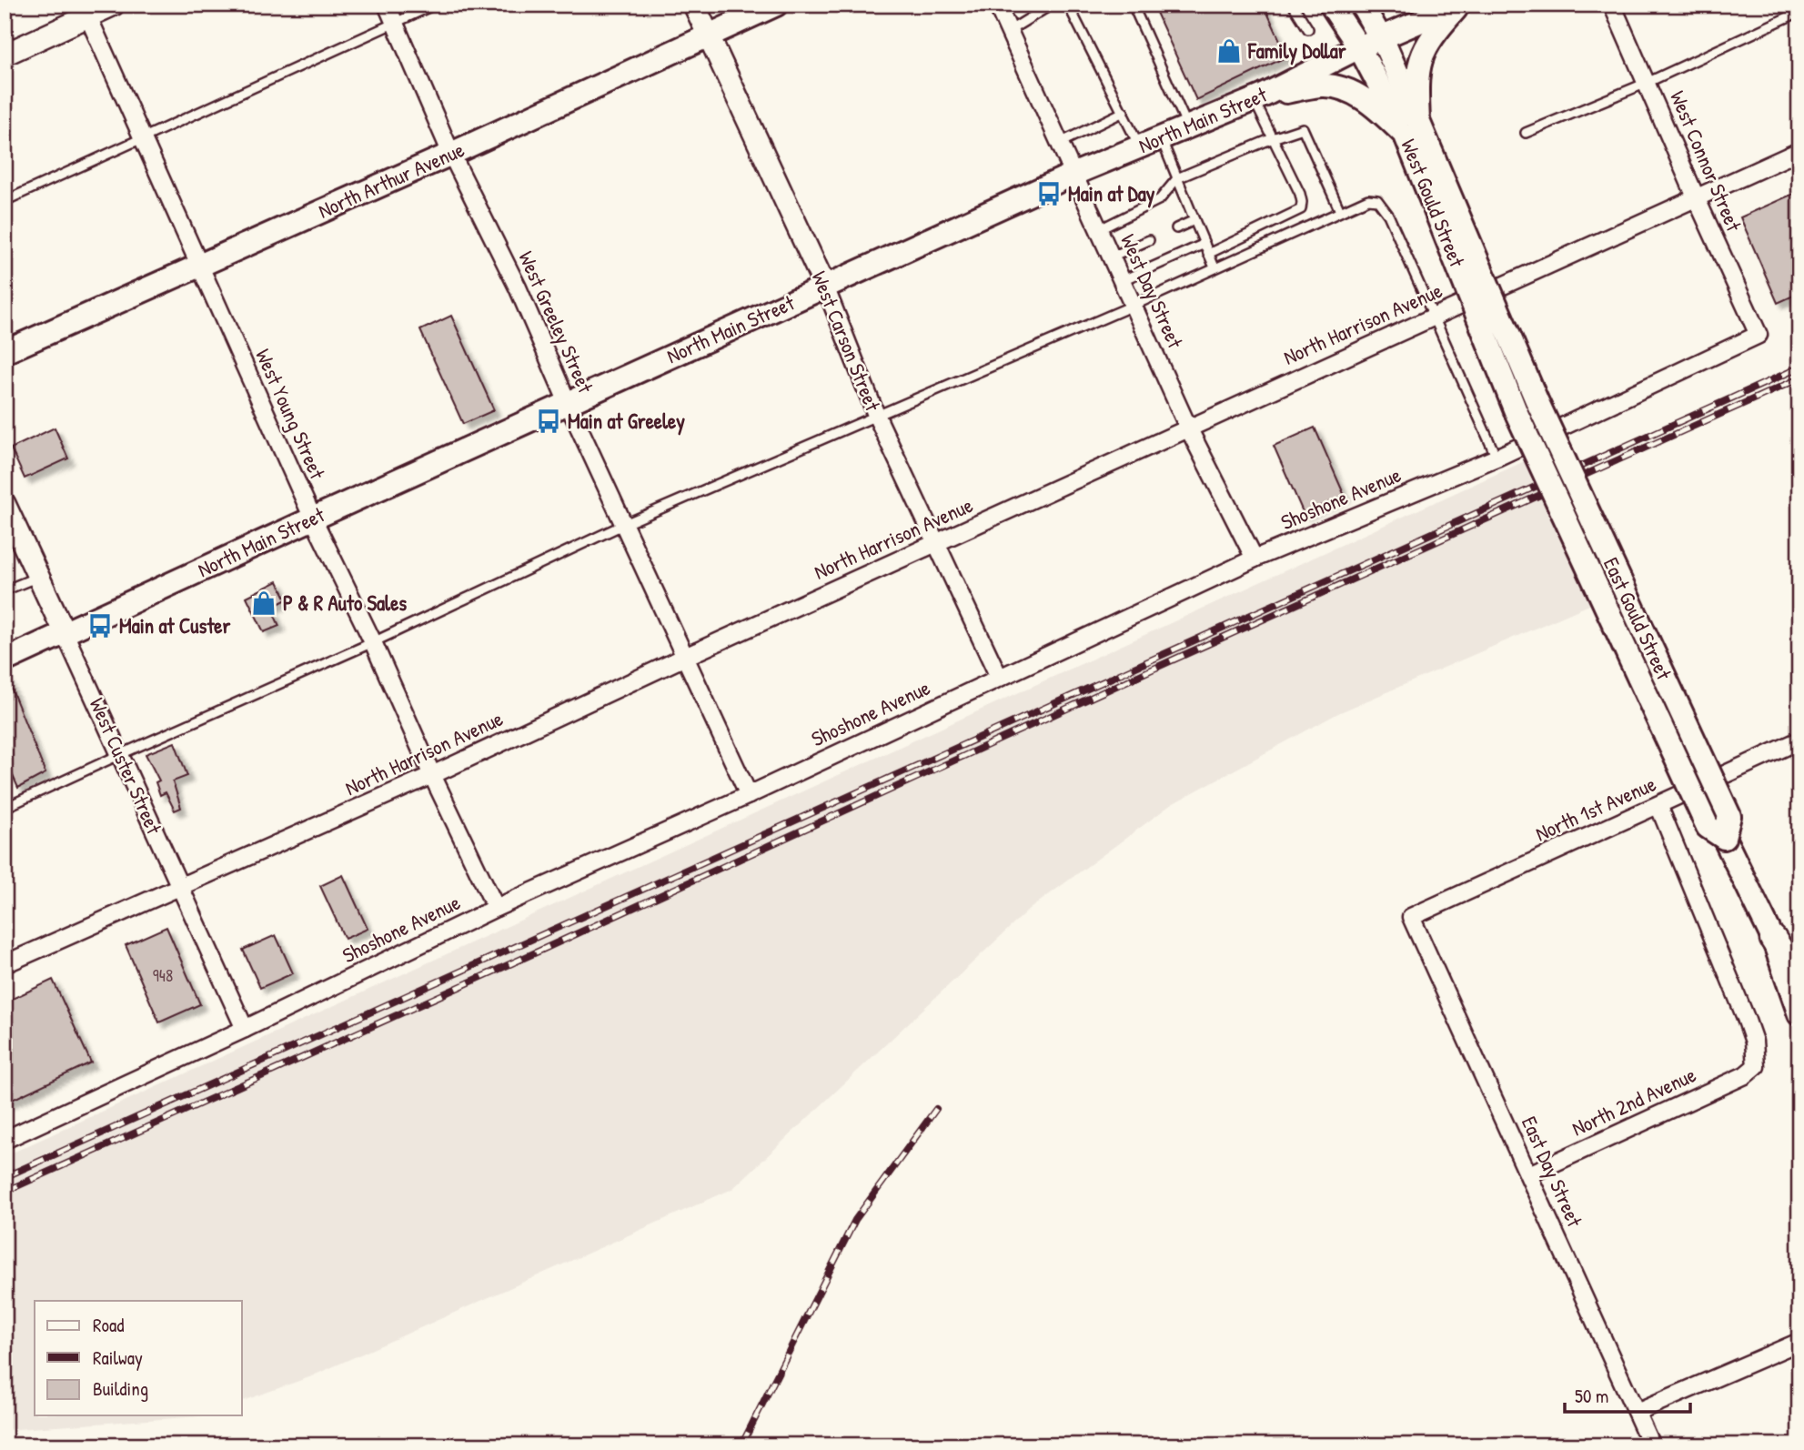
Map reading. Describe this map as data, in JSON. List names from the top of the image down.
{
  "streets": {
    "main road": [
      "North Main Street",
      "North Arthur Avenue",
      "West Gould Street",
      "East Gould Street"
    ],
    "street": [
      "West Connor Street",
      "West Day Street",
      "West Greeley Street",
      "North Harrison Avenue",
      "West Carson Street",
      "West Young Street",
      "Shoshone Avenue",
      "West Custer Street",
      "North 1st Avenue",
      "North 2nd Avenue",
      "East Day Street"
    ]
  },
  "crossings": [
    ["North Main Street", "West Gould Street"],
    ["North Main Street", "West Day Street"],
    ["North Main Street", "West Greeley Street"],
    ["North Main Street", "West Carson Street"],
    ["North Main Street", "West Young Street"],
    ["North Main Street", "West Custer Street"],
    ["West Connor Street", "North Harrison Avenue"],
    ["West Connor Street", "Shoshone Avenue"],
    ["North Arthur Avenue", "West Greeley Street"],
    ["North Arthur Avenue", "West Carson Street"],
    ["North Arthur Avenue", "West Young Street"],
    ["West Gould Street", "East Gould Street"],
    ["West Day Street", "North Harrison Avenue"],
    ["West Day Street", "Shoshone Avenue"],
    ["West Greeley Street", "North Harrison Avenue"],
    ["West Greeley Street", "Shoshone Avenue"],
    ["North Harrison Avenue", "West Carson Street"],
    ["North Harrison Avenue", "West Young Street"],
    ["North Harrison Avenue", "West Custer Street"],
    ["West Carson Street", "Shoshone Avenue"],
    ["West Young Street", "Shoshone Avenue"],
    ["Shoshone Avenue", "West Custer Street"],
    ["North 1st Avenue", "North 2nd Avenue"],
    ["North 1st Avenue", "East Day Street"],
    ["North 2nd Avenue", "East Day Street"]
  ],
  "places": {
    "shop": ["Family Dollar", "P & R Auto Sales"],
    "bus stop": ["Main at Day", "Main at Greeley", "Main at Custer"]
  },
  "house_numbers": ["948"],
  "legend": ["Road", "Railway", "Building"],
  "scale_bar": "50 m"
}
